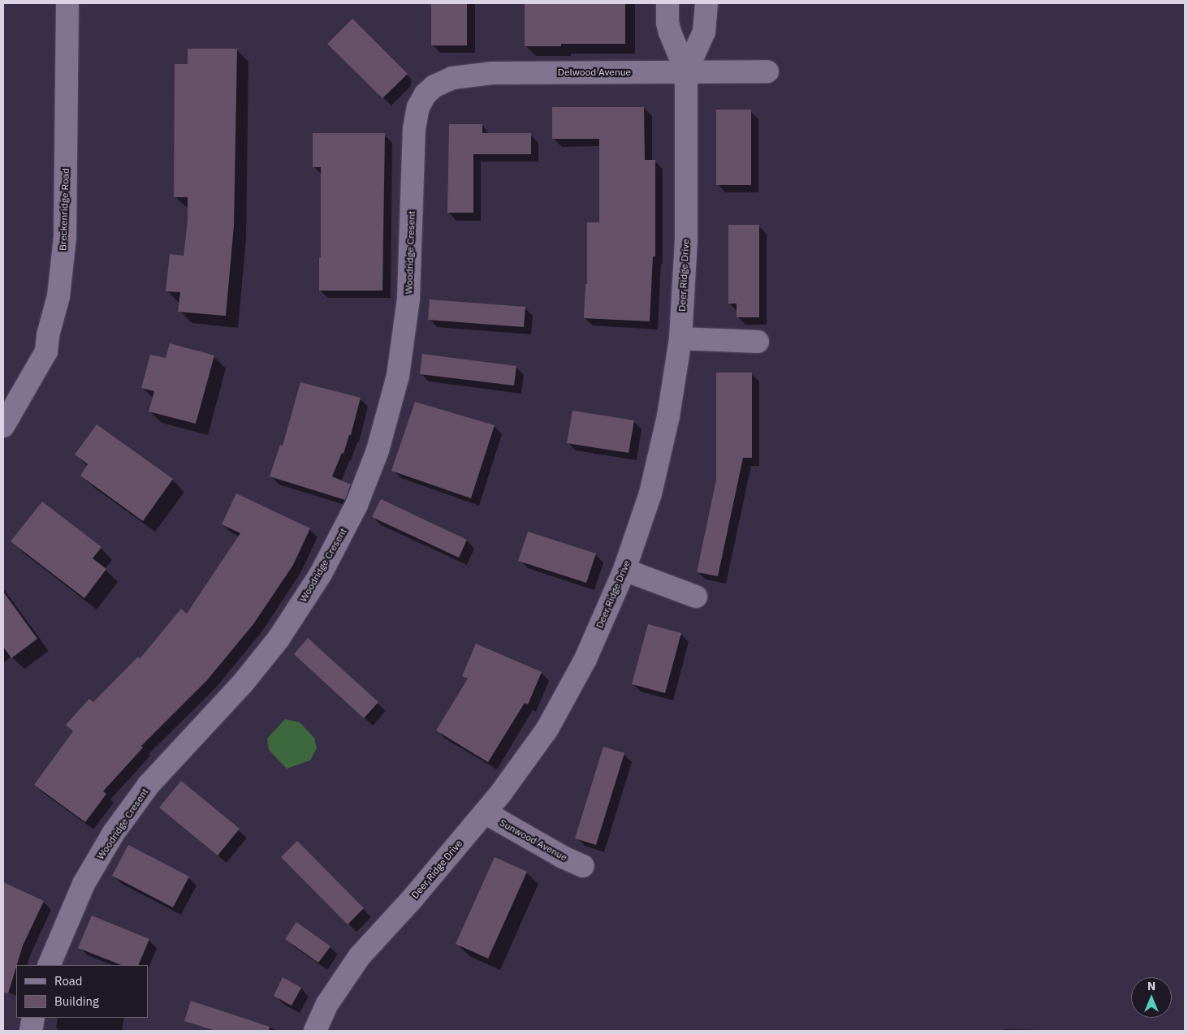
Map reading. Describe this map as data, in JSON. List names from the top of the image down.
{
  "streets": {
    "street": [
      "Delwood Avenue",
      "Breckenridge Road",
      "Woodridge Cresent",
      "Deer Ridge Drive",
      "Sunwood Avenue"
    ]
  },
  "crossings": [
    ["Delwood Avenue", "Woodridge Cresent"],
    ["Delwood Avenue", "Deer Ridge Drive"],
    ["Deer Ridge Drive", "Sunwood Avenue"]
  ],
  "legend": ["Road", "Building"],
  "north": "top"
}
